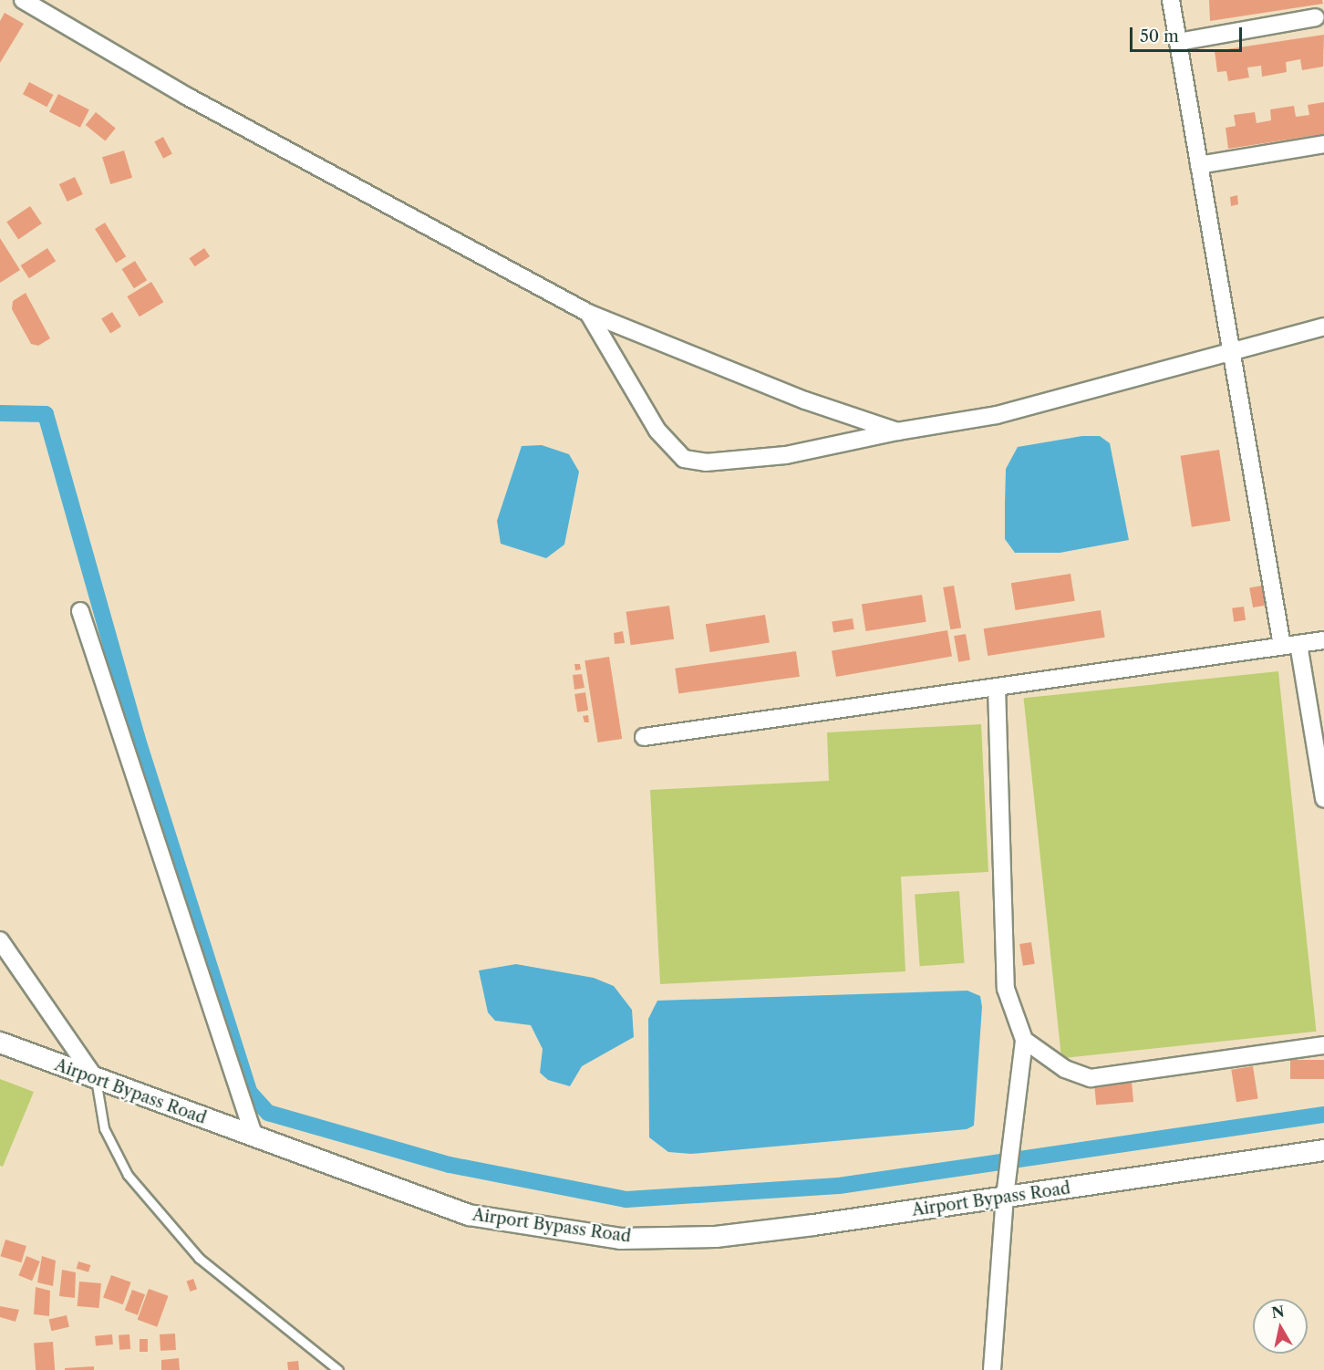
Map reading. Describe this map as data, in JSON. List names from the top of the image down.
{
  "streets": {
    "street": ["Airport Bypass Road"]
  },
  "scale_bar": "50 m",
  "north": "top"
}
